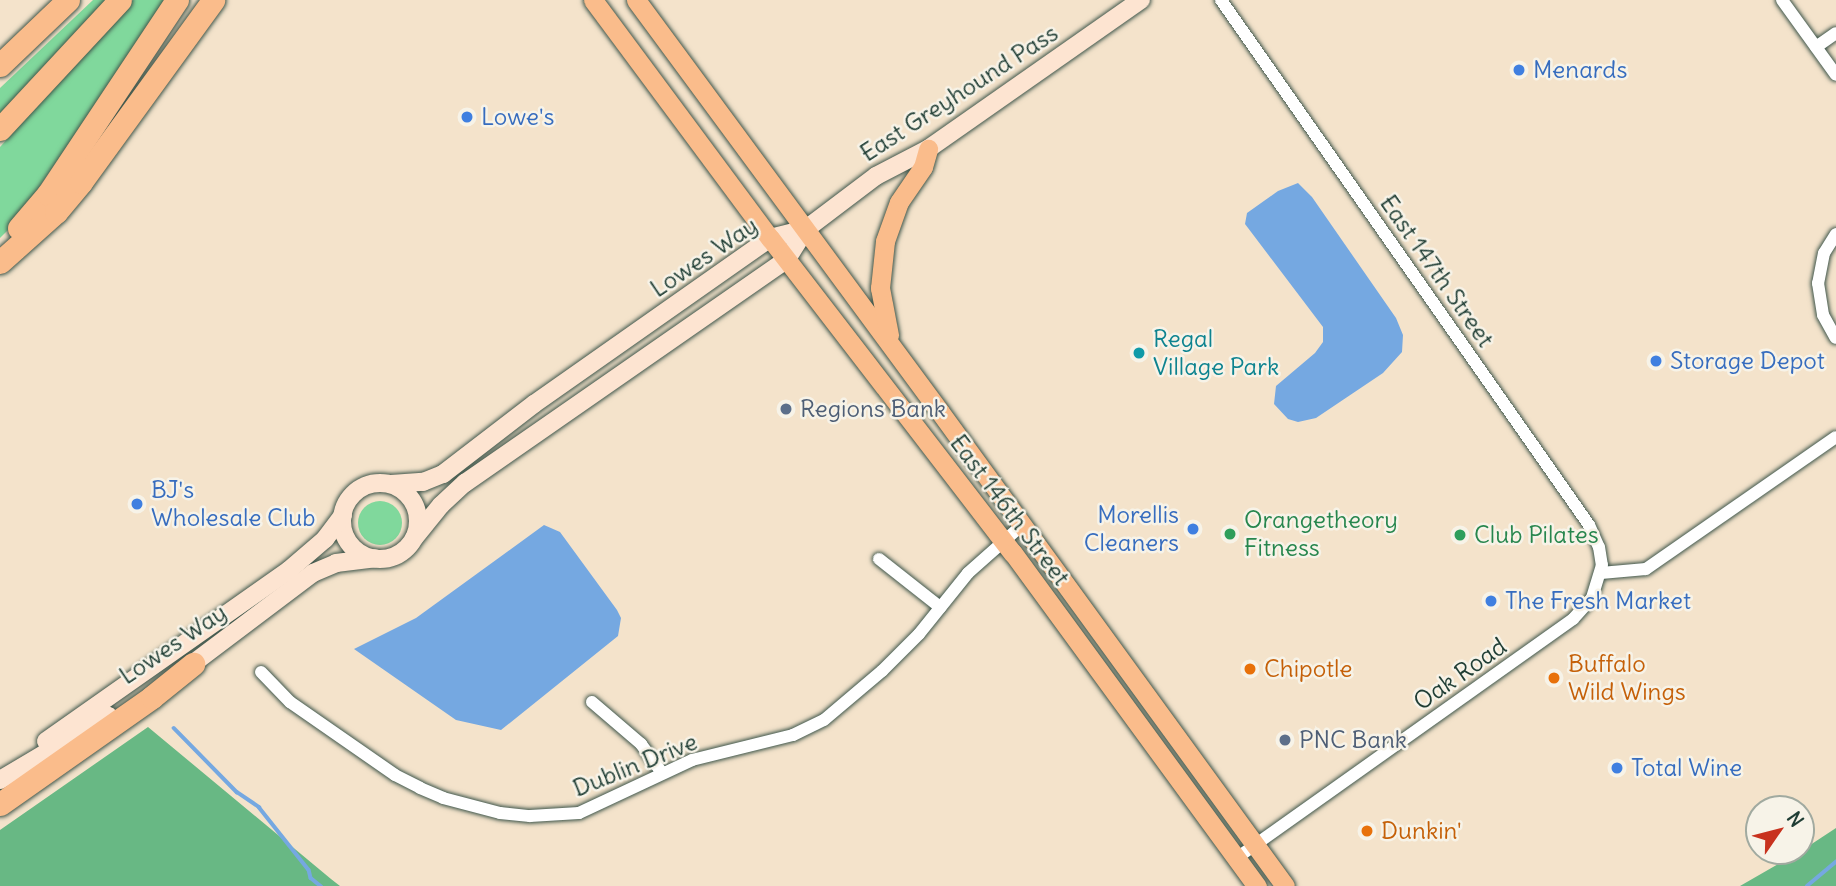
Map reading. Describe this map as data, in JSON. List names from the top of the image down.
{
  "streets": {
    "main road": ["East 146th Street"],
    "street": [
      "East Greyhound Pass",
      "Lowes Way",
      "East 147th Street",
      "Oak Road",
      "Dublin Drive"
    ]
  },
  "crossings": [
    ["East Greyhound Pass", "Lowes Way"],
    ["East Greyhound Pass", "East 146th Street"],
    ["Lowes Way", "East 146th Street"],
    ["East 147th Street", "Oak Road"],
    ["East 146th Street", "Oak Road"],
    ["East 146th Street", "Dublin Drive"]
  ],
  "places": [
    "Menards",
    "Lowe's",
    "Regal Village Park",
    "Storage Depot",
    "Regions Bank",
    "BJ's Wholesale Club",
    "Morellis Cleaners",
    "Orangetheory Fitness",
    "Club Pilates",
    "The Fresh Market",
    "Chipotle",
    "Buffalo Wild Wings",
    "PNC Bank",
    "Total Wine",
    "Dunkin'"
  ],
  "north": "top right"
}
